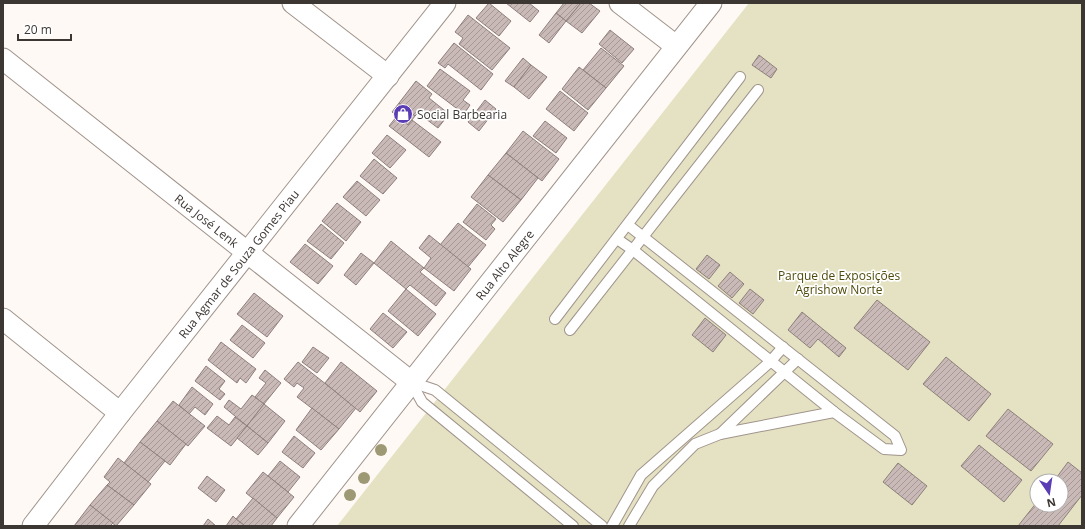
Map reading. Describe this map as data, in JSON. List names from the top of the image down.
{
  "streets": {
    "street": ["Rua José Lenk", "Rua Agmar de Souza Gomes Piau", "Rua Alto Alegre"]
  },
  "crossings": [
    ["Rua José Lenk", "Rua Agmar de Souza Gomes Piau"],
    ["Rua José Lenk", "Rua Alto Alegre"]
  ],
  "parks": ["Parque de Exposições Agrishow Norte"],
  "places": {
    "shop": ["Social Barbearia"]
  },
  "scale_bar": "20 m",
  "north": "bottom"
}
